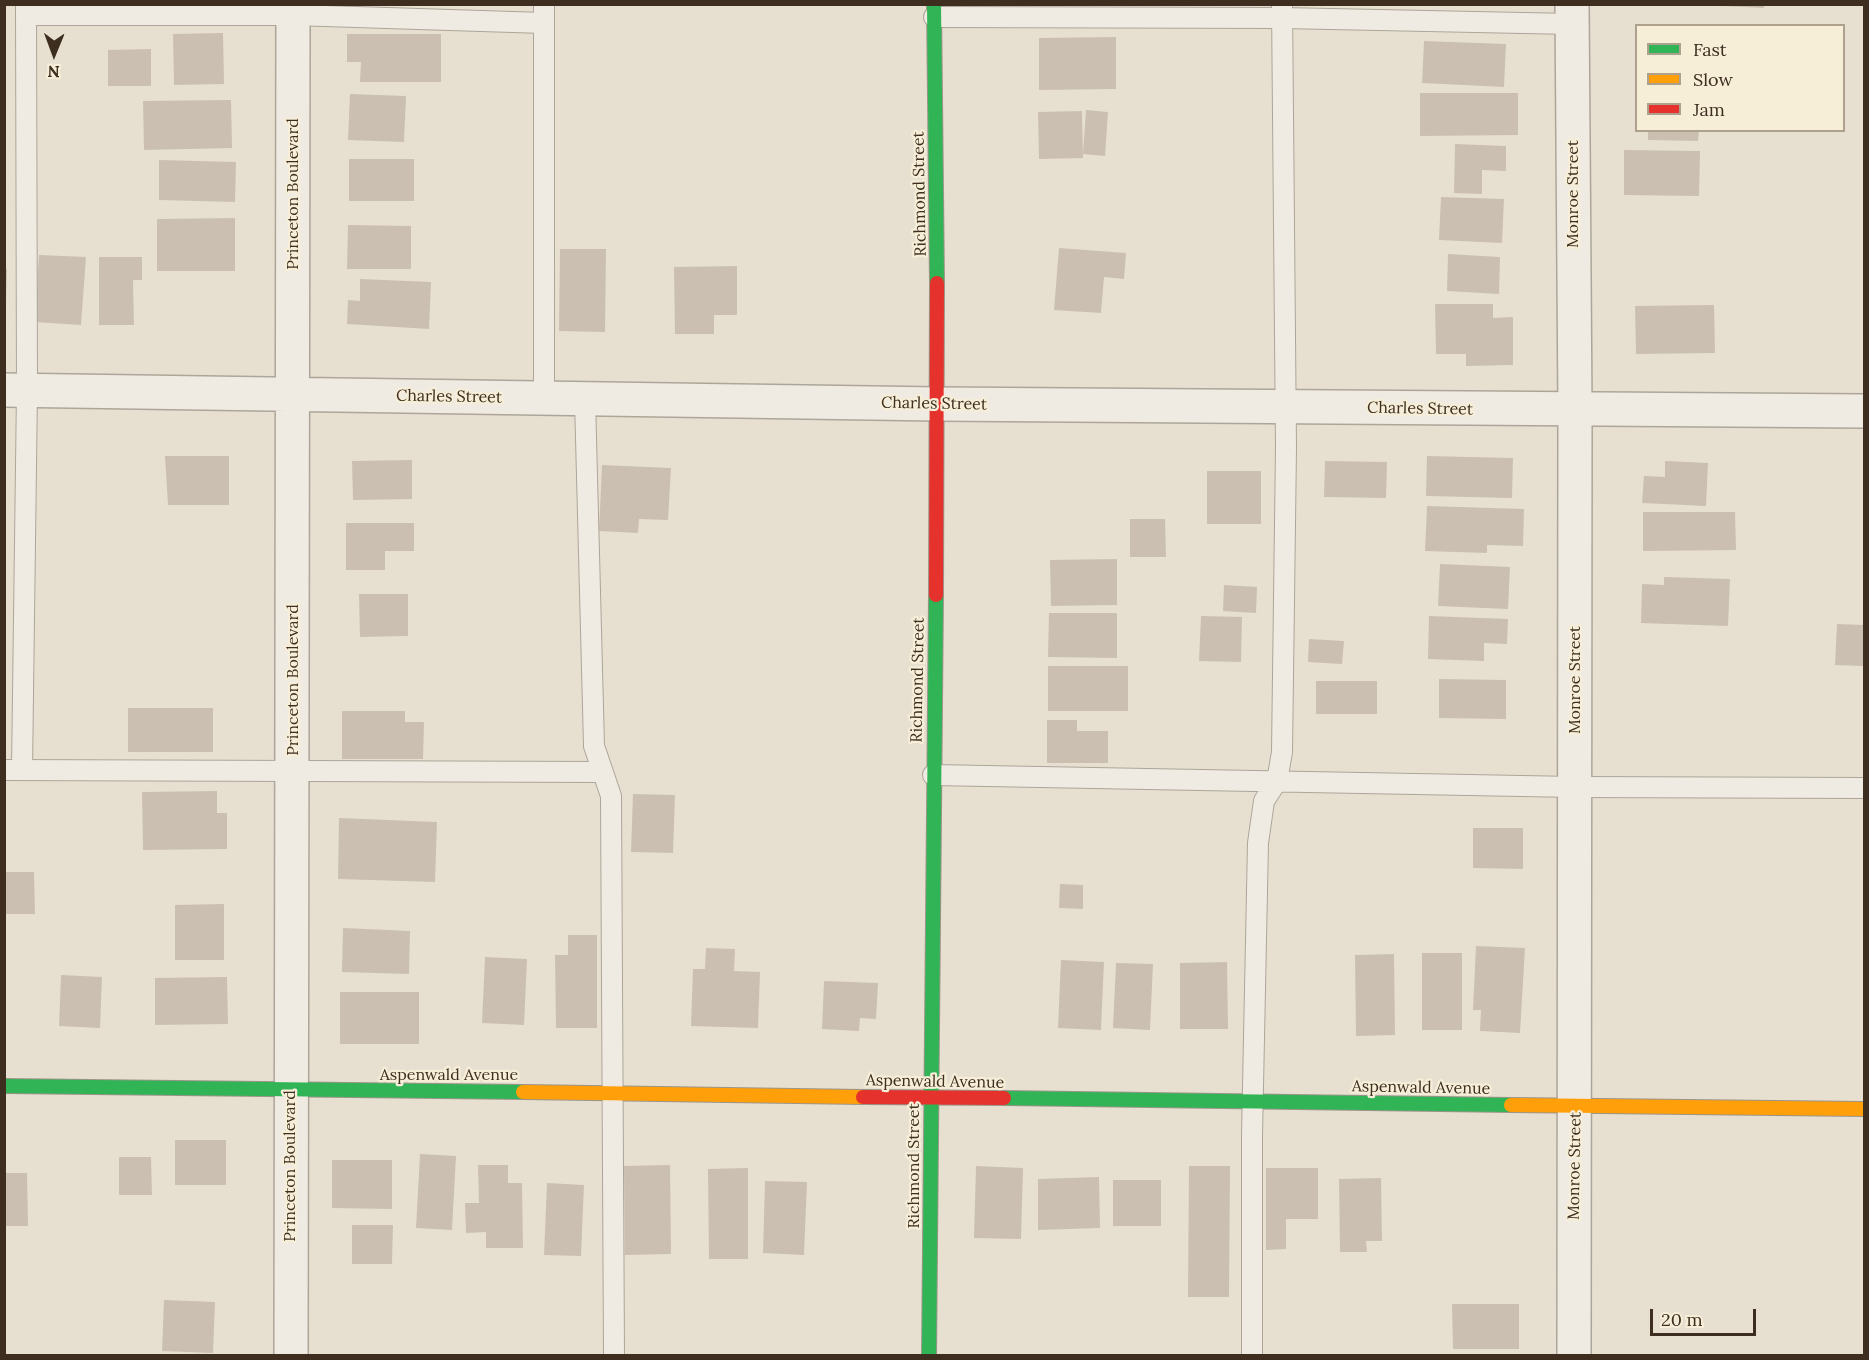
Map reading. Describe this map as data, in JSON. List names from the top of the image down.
{
  "streets": {
    "street": [
      "Princeton Boulevard",
      "Richmond Street",
      "Monroe Street",
      "Charles Street",
      "Aspenwald Avenue"
    ]
  },
  "crossings": [
    ["Princeton Boulevard", "Charles Street"],
    ["Princeton Boulevard", "Aspenwald Avenue"],
    ["Richmond Street", "Charles Street"],
    ["Richmond Street", "Aspenwald Avenue"],
    ["Monroe Street", "Charles Street"],
    ["Monroe Street", "Aspenwald Avenue"]
  ],
  "legend": ["Fast", "Slow", "Jam"],
  "scale_bar": "20 m",
  "north": "bottom"
}
